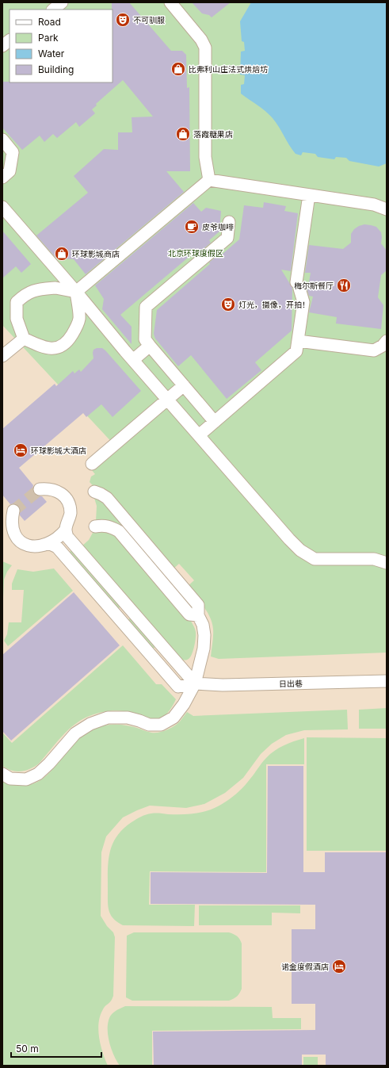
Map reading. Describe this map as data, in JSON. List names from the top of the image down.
{
  "streets": {
    "street": ["日出巷"]
  },
  "parks": ["北京环球度假区"],
  "places": {
    "theatre": ["不可驯服", "灯光，摄像，开拍！"],
    "shop": ["比弗利山庄法式烘焙坊", "落霞糖果店", "环球影城商店"],
    "cafe": ["皮爷咖啡"],
    "restaurant": ["梅尔斯餐厅"],
    "hotel": ["环球影城大酒店", "诺金度假酒店"]
  },
  "legend": [
    "Road",
    "Park",
    "Water",
    "Building"
  ],
  "scale_bar": "50 m"
}
